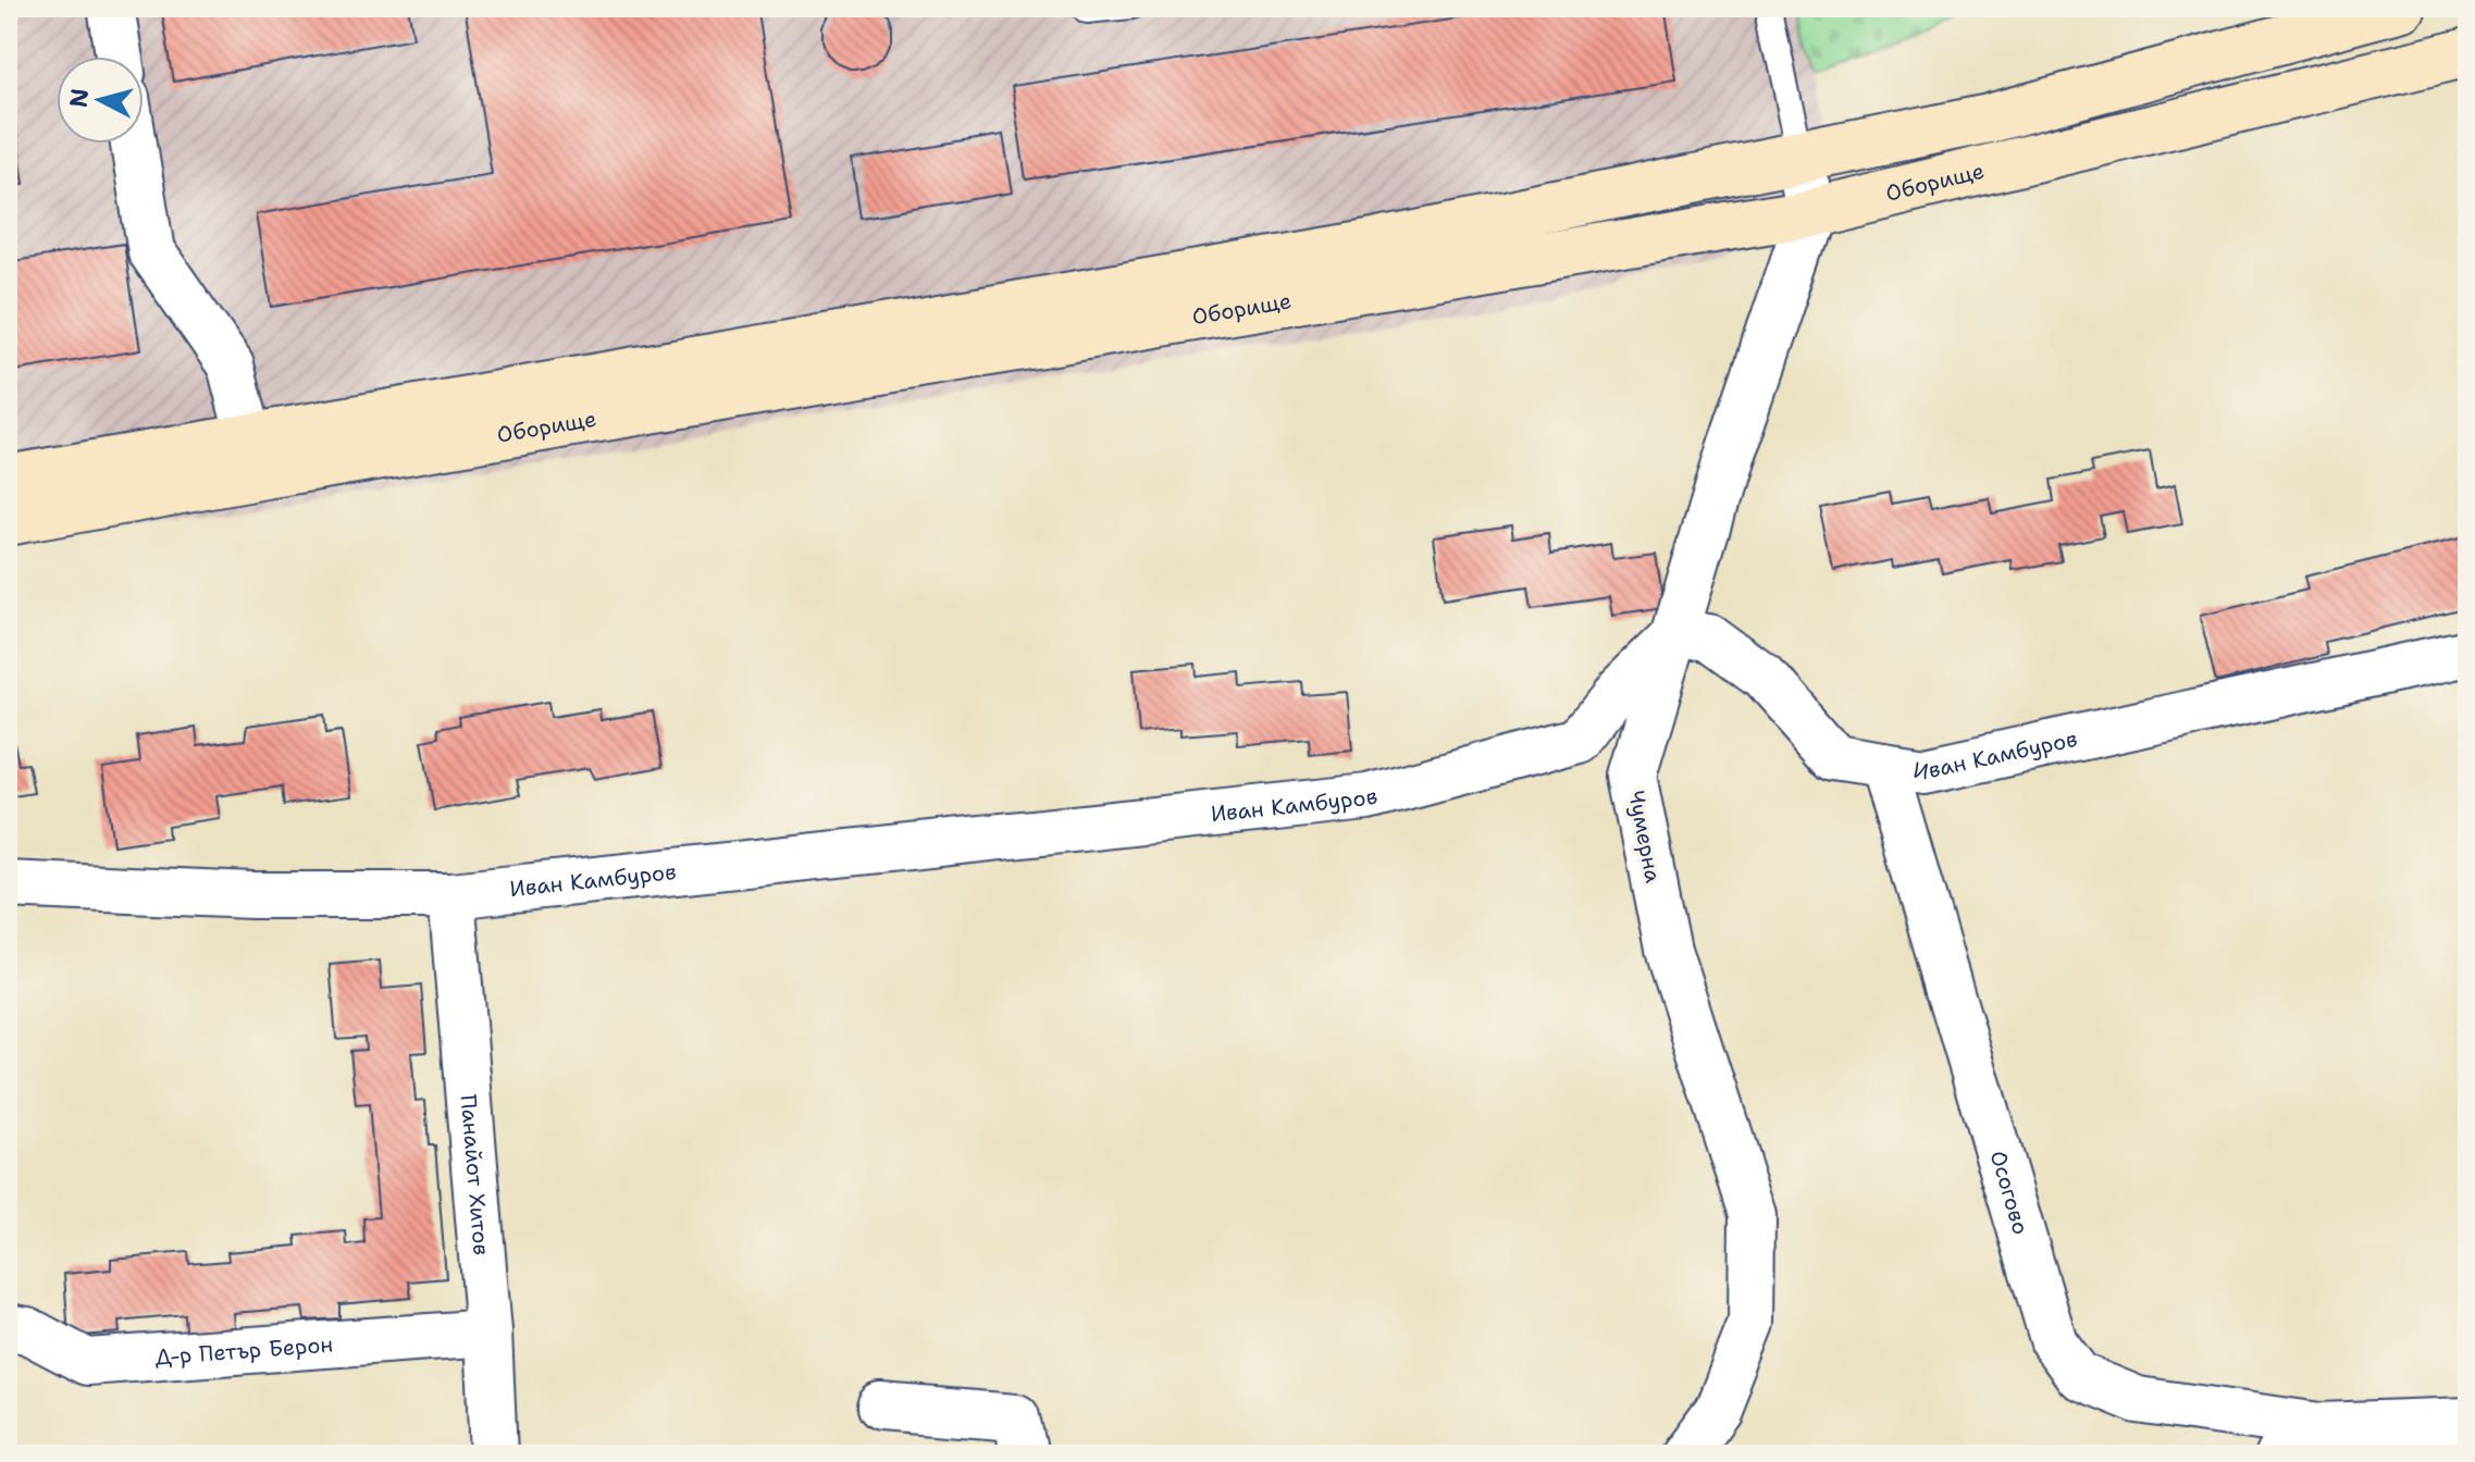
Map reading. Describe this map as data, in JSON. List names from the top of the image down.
{
  "streets": {
    "main road": ["Оборище"],
    "street": [
      "Иван Камбуров",
      "Чумерна",
      "Панайот Хитов",
      "Осогово",
      "Д-р Петър Берон"
    ]
  },
  "crossings": [
    ["Оборище", "Чумерна"],
    ["Иван Камбуров", "Чумерна"],
    ["Иван Камбуров", "Панайот Хитов"],
    ["Иван Камбуров", "Осогово"],
    ["Панайот Хитов", "Д-р Петър Берон"]
  ],
  "north": "left"
}
